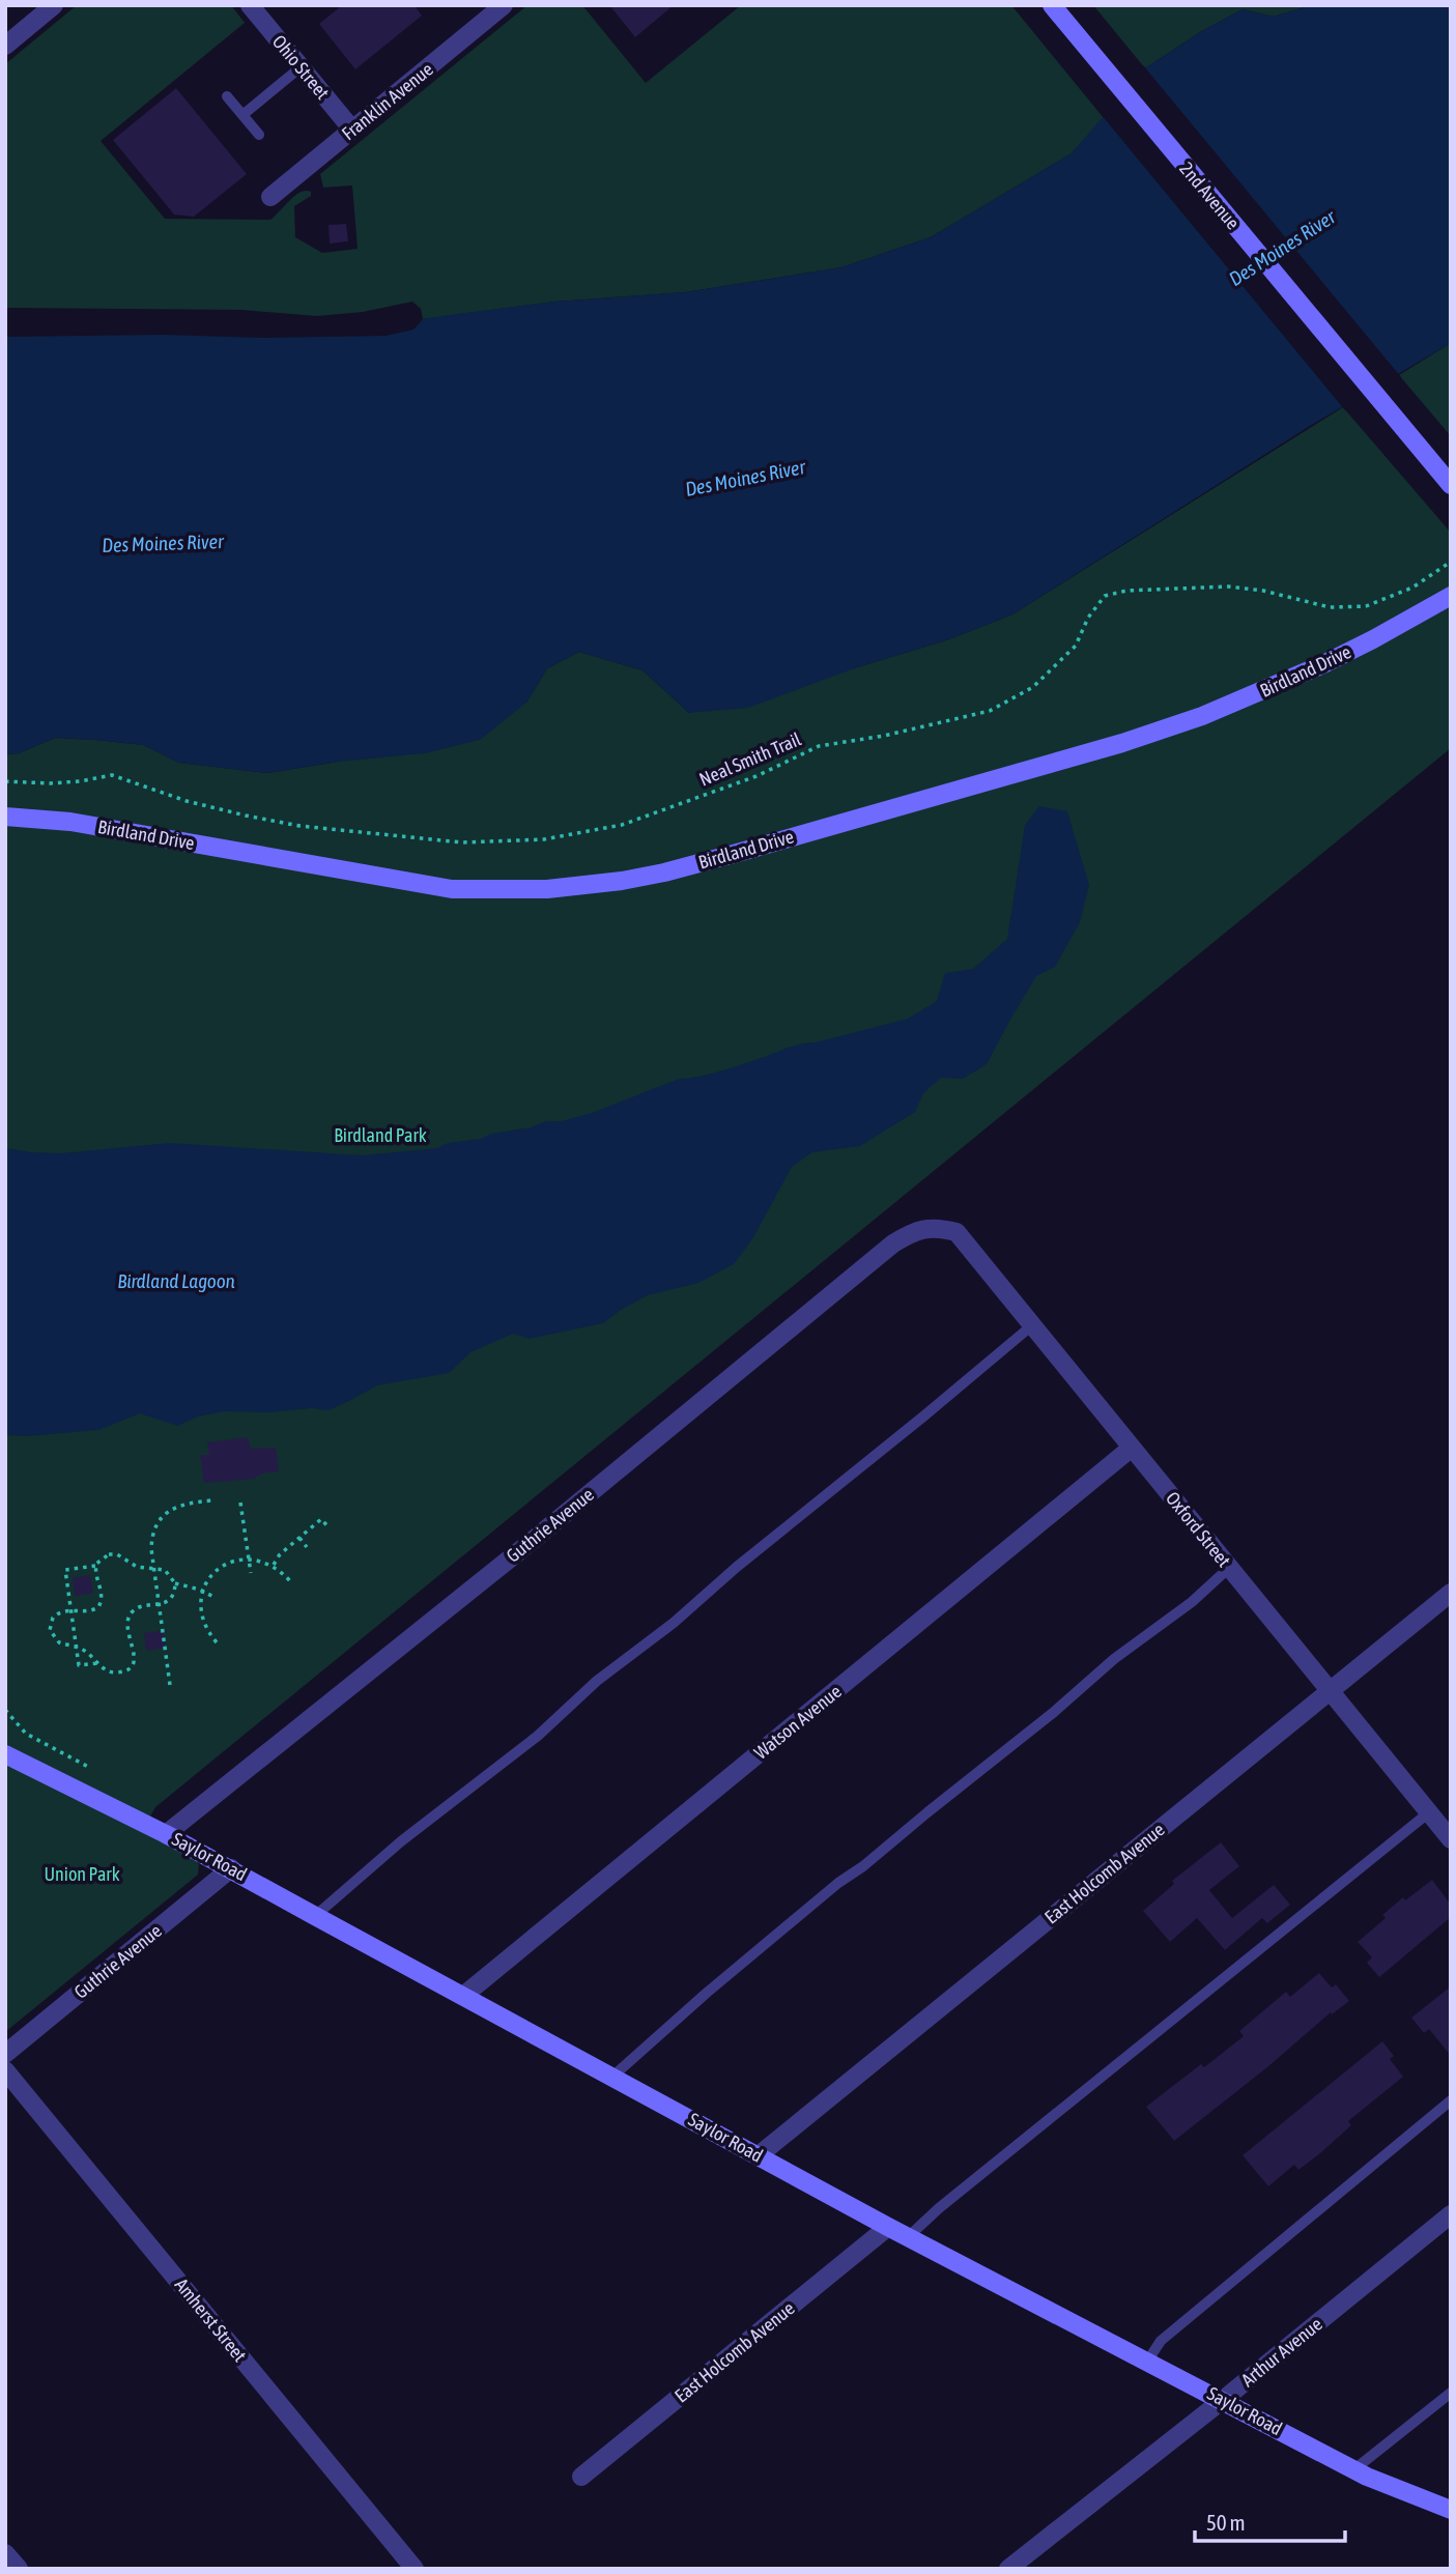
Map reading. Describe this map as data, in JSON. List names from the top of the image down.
{
  "streets": {
    "street": [
      "Ohio Street",
      "Franklin Avenue",
      "2nd Avenue",
      "Birdland Drive",
      "Guthrie Avenue",
      "Oxford Street",
      "Watson Avenue",
      "Saylor Road",
      "East Holcomb Avenue",
      "Amherst Street",
      "Arthur Avenue"
    ],
    "path": ["Neal Smith Trail"]
  },
  "crossings": [
    ["Ohio Street", "Franklin Avenue"],
    ["Guthrie Avenue", "Oxford Street"],
    ["Guthrie Avenue", "Saylor Road"],
    ["Oxford Street", "Watson Avenue"],
    ["Oxford Street", "East Holcomb Avenue"],
    ["Watson Avenue", "Saylor Road"],
    ["Saylor Road", "East Holcomb Avenue"],
    ["Saylor Road", "Arthur Avenue"]
  ],
  "water": ["Des Moines River", "Birdland Lagoon"],
  "parks": ["Birdland Park", "Union Park"],
  "scale_bar": "50 m"
}
